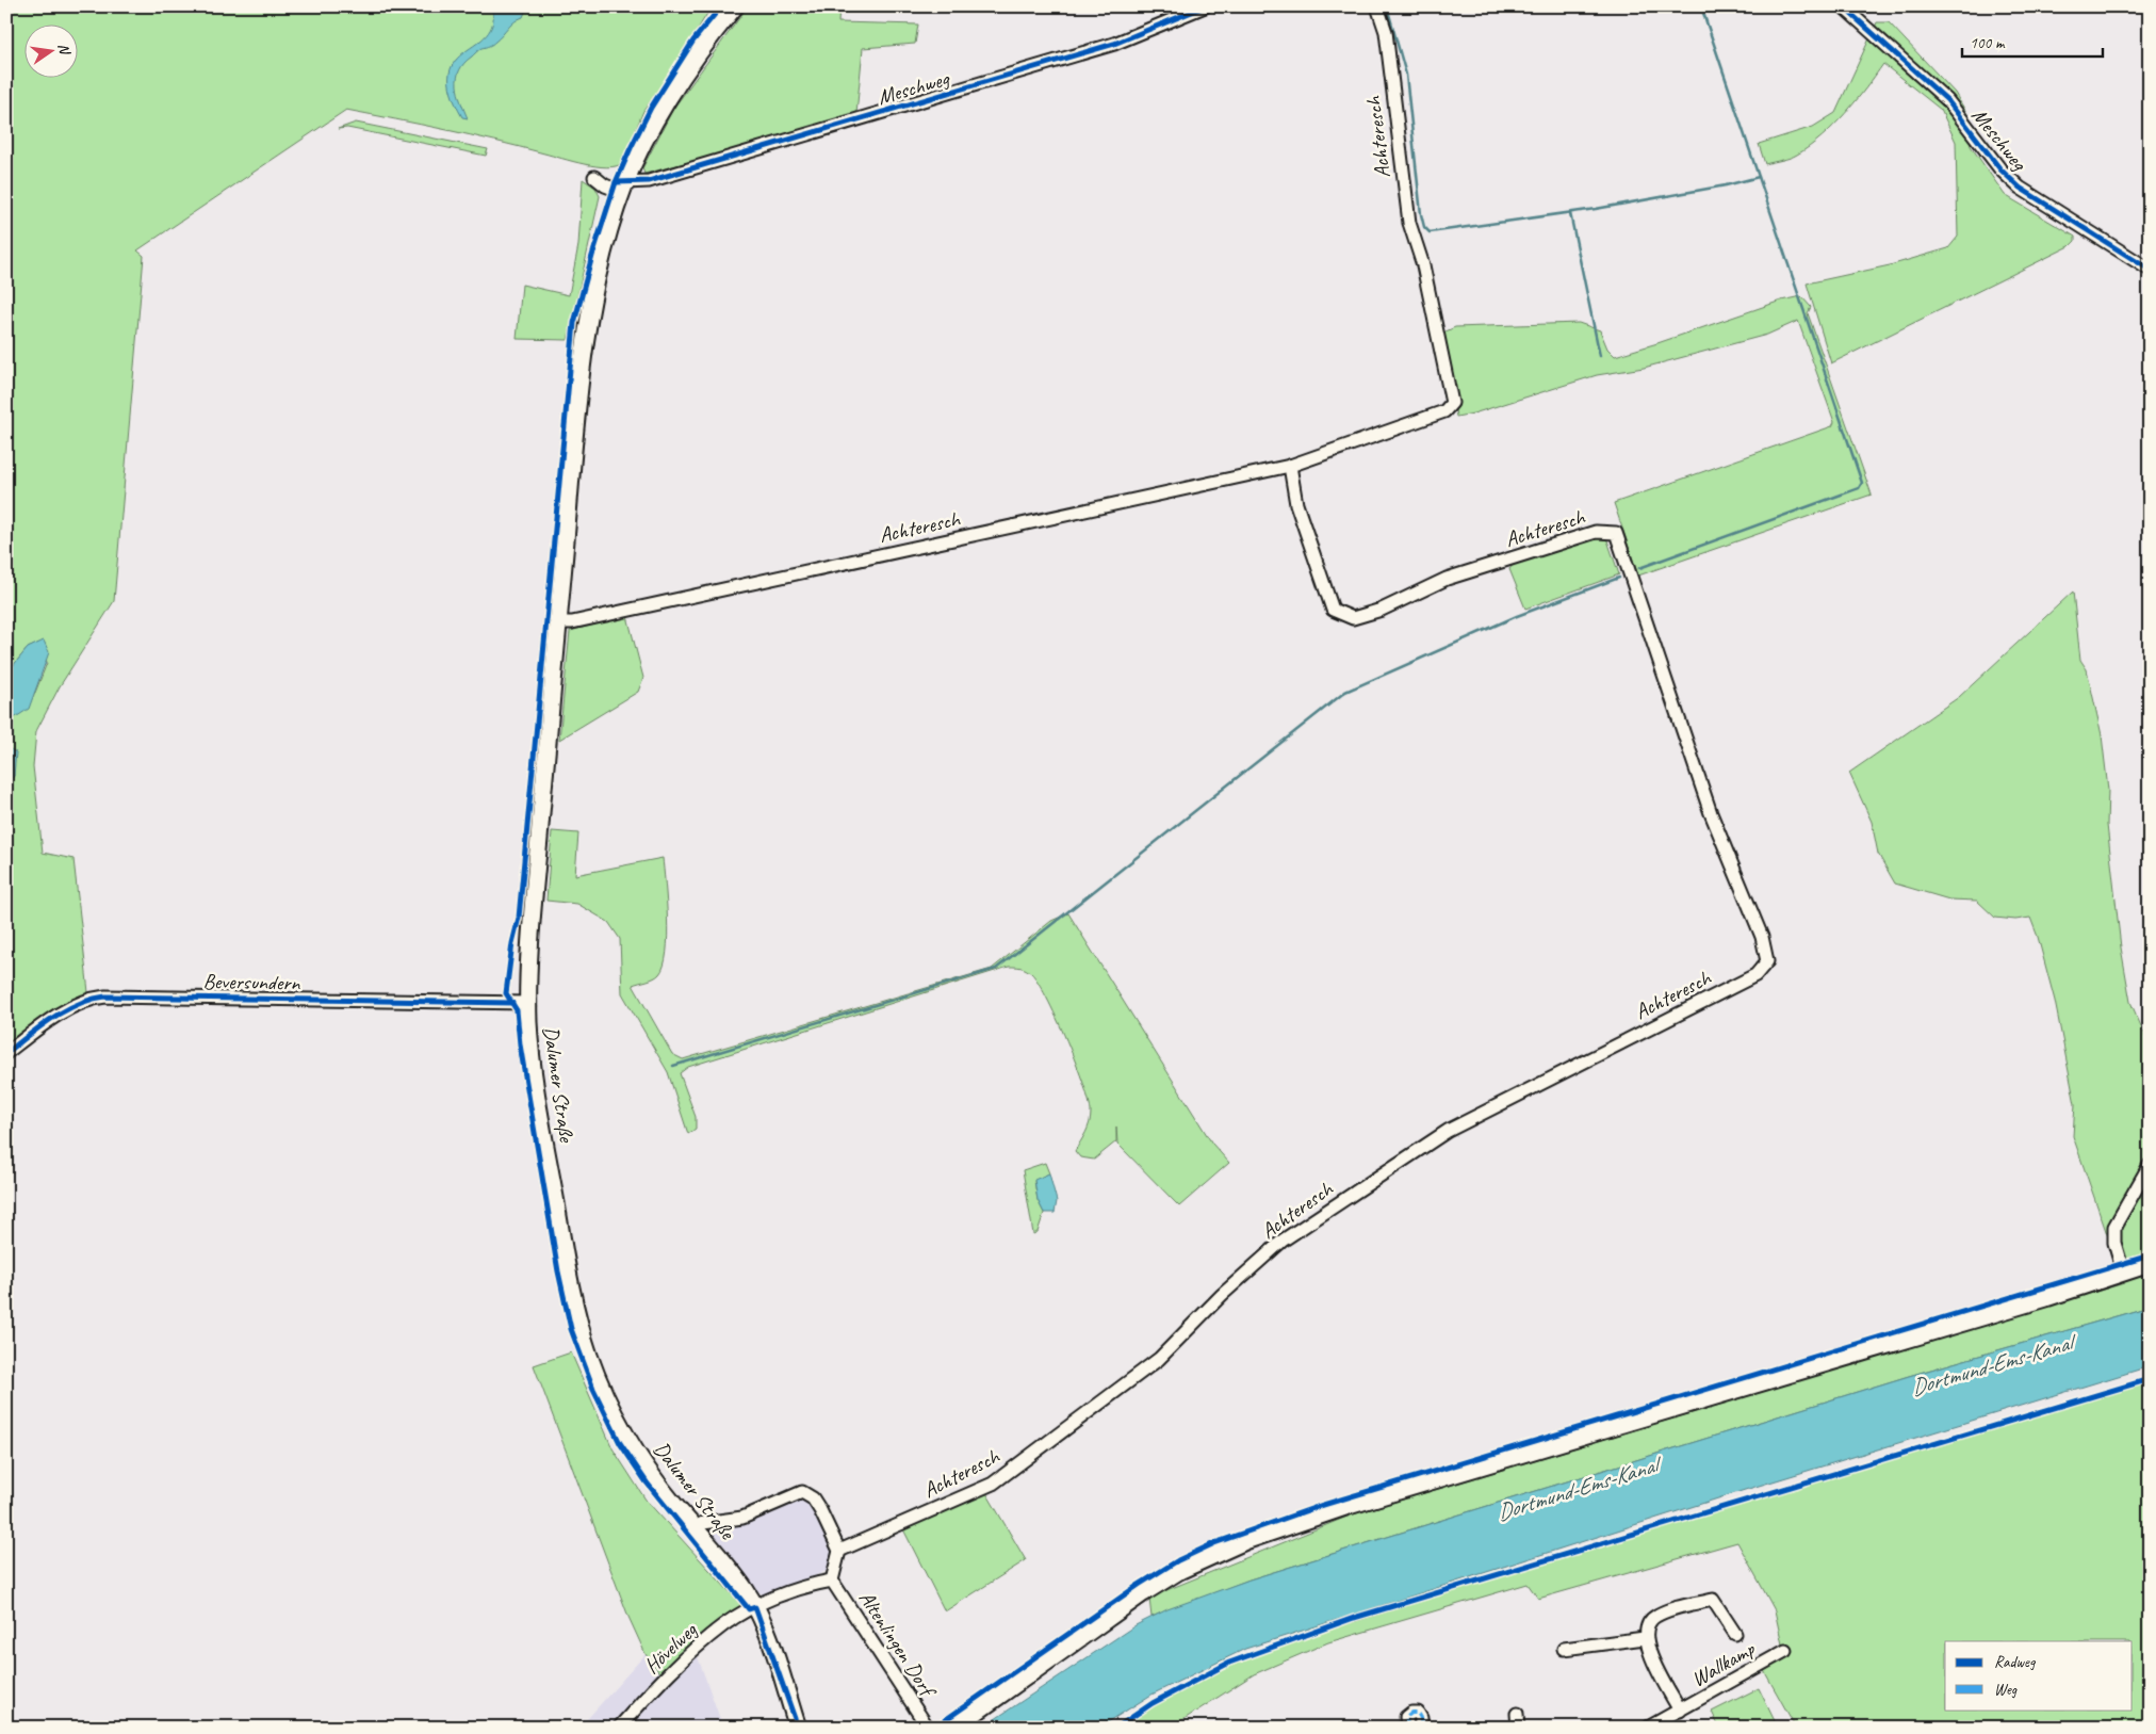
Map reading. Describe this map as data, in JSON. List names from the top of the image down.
{
  "streets": {
    "main road": ["Dalumer Straße"],
    "street": [
      "Meschweg",
      "Achteresch",
      "Beversundern",
      "Altenlingen Dorf",
      "Hövelweg",
      "Wallkamp"
    ]
  },
  "crossings": [
    ["Meschweg", "Dalumer Straße"],
    ["Achteresch", "Dalumer Straße"],
    ["Achteresch", "Altenlingen Dorf"],
    ["Beversundern", "Dalumer Straße"],
    ["Dalumer Straße", "Altenlingen Dorf"],
    ["Dalumer Straße", "Hövelweg"],
    ["Altenlingen Dorf", "Hövelweg"]
  ],
  "water": ["Dortmund-Ems-Kanal"],
  "legend": ["Radweg", "Weg"],
  "scale_bar": "100 m",
  "north": "right"
}
